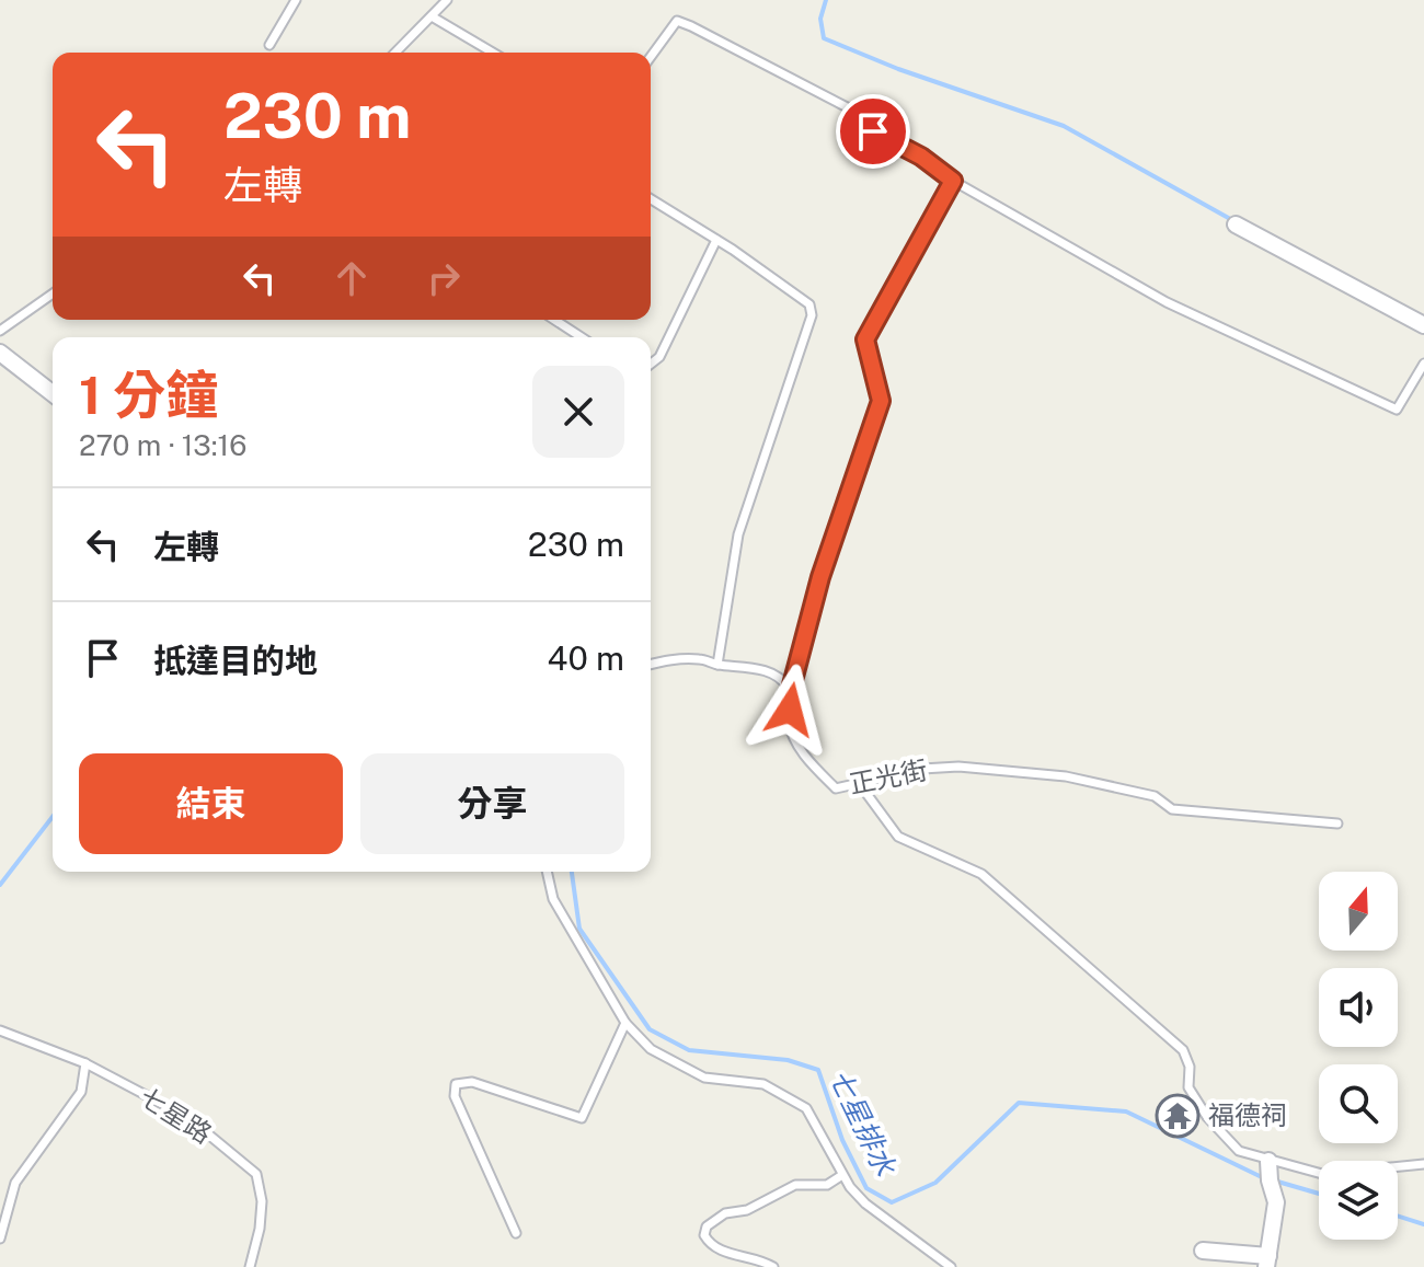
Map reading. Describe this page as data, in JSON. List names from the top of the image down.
{
  "streets": {
    "lane": ["正光街", "七星路"]
  },
  "water": ["七星排水"],
  "places": {
    "temple": ["福德祠"]
  },
  "north": "top",
  "page": {
    "turn": ["230 m", "左轉"],
    "heading": ["1 分鐘", "270 m · 13:16"],
    "list": [
      {
        "name": "左轉",
        "value": "230 m"
      },
      {
        "name": "抵達目的地",
        "value": "40 m"
      }
    ],
    "buttons": ["結束", "分享"]
  }
}
